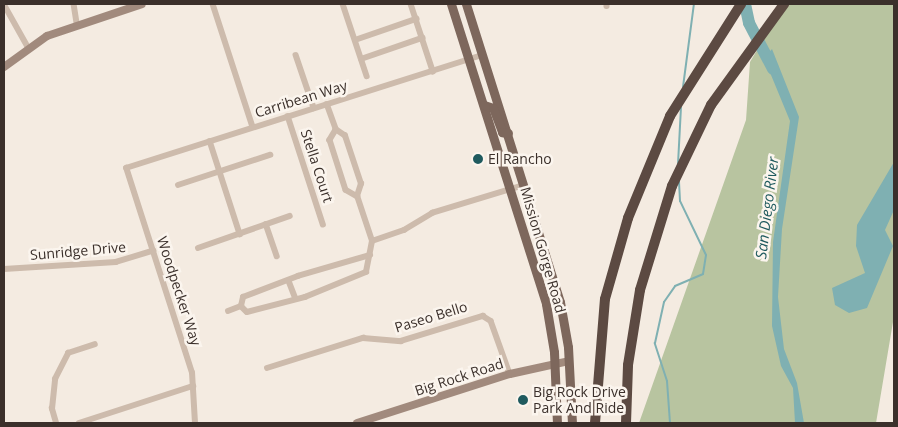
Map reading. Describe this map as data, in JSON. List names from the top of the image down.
{
  "streets": {
    "main road": ["Mission Gorge Road"],
    "street": [
      "Carribean Way",
      "Stella Court",
      "Sunridge Drive",
      "Woodpecker Way",
      "Paseo Bello",
      "Big Rock Road"
    ]
  },
  "crossings": [
    ["Carribean Way", "Stella Court"],
    ["Carribean Way", "Mission Gorge Road"],
    ["Carribean Way", "Woodpecker Way"],
    ["Mission Gorge Road", "Big Rock Road"],
    ["Sunridge Drive", "Woodpecker Way"],
    ["Paseo Bello", "Big Rock Road"]
  ],
  "water": ["San Diego River"],
  "places": ["El Rancho", "Big Rock Drive Park And Ride"]
}
